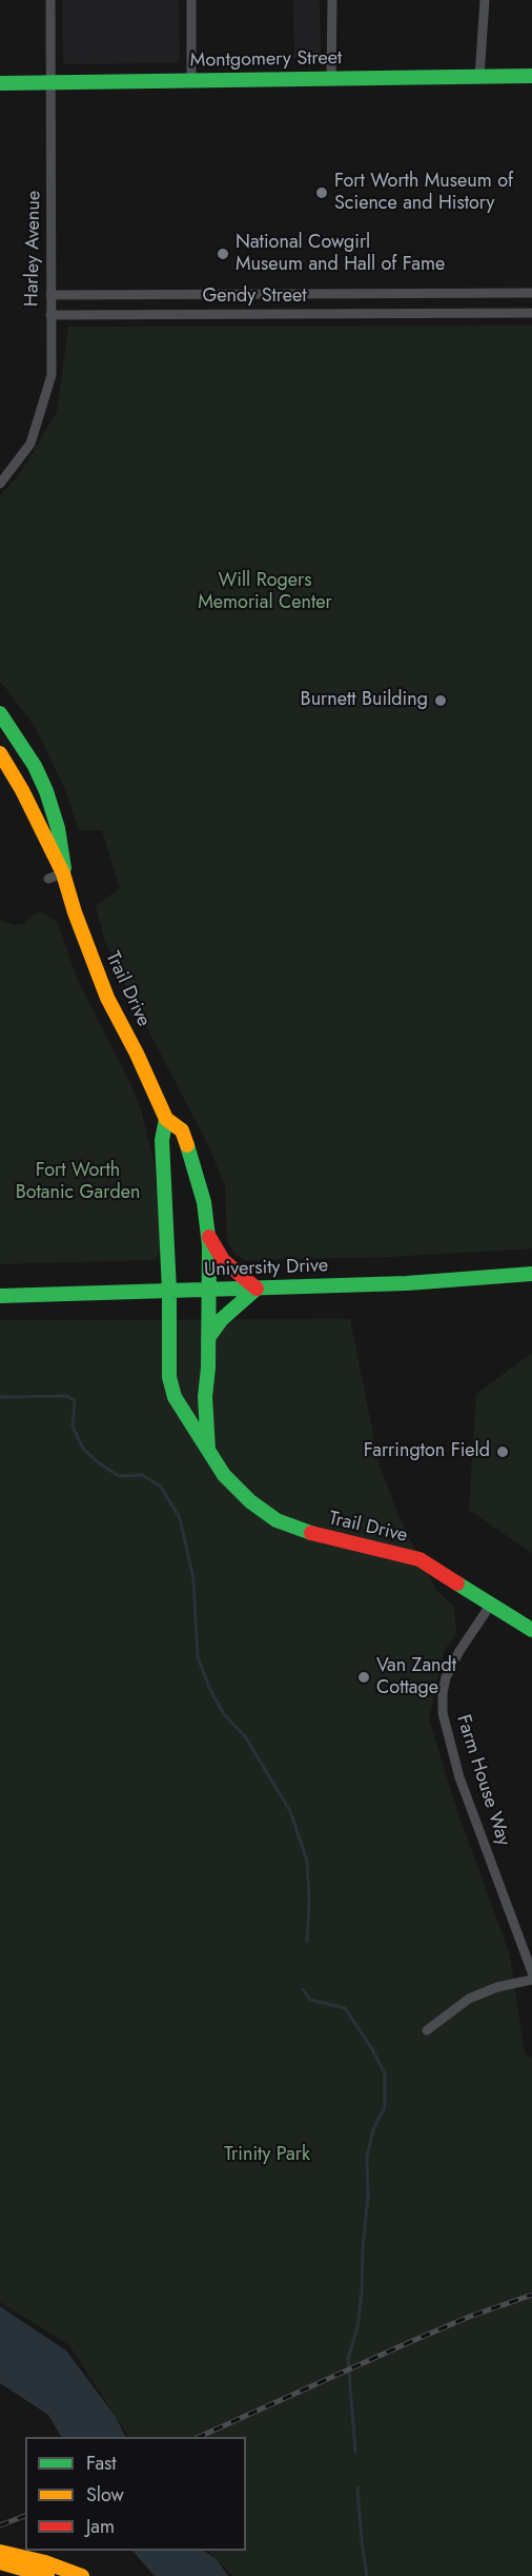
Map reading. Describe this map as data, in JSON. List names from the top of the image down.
{
  "streets": {
    "street": [
      "Montgomery Street",
      "Harley Avenue",
      "Gendy Street",
      "Trail Drive",
      "University Drive",
      "Farm House Way"
    ]
  },
  "crossings": [
    ["Montgomery Street", "Harley Avenue"],
    ["Harley Avenue", "Gendy Street"],
    ["Trail Drive", "University Drive"],
    ["Trail Drive", "Farm House Way"]
  ],
  "parks": ["Will Rogers Memorial Center", "Fort Worth Botanic Garden", "Trinity Park"],
  "places": [
    "Fort Worth Museum of Science and History",
    "National Cowgirl Museum and Hall of Fame",
    "Burnett Building",
    "Farrington Field",
    "Van Zandt Cottage"
  ],
  "legend": ["Fast", "Slow", "Jam"]
}
